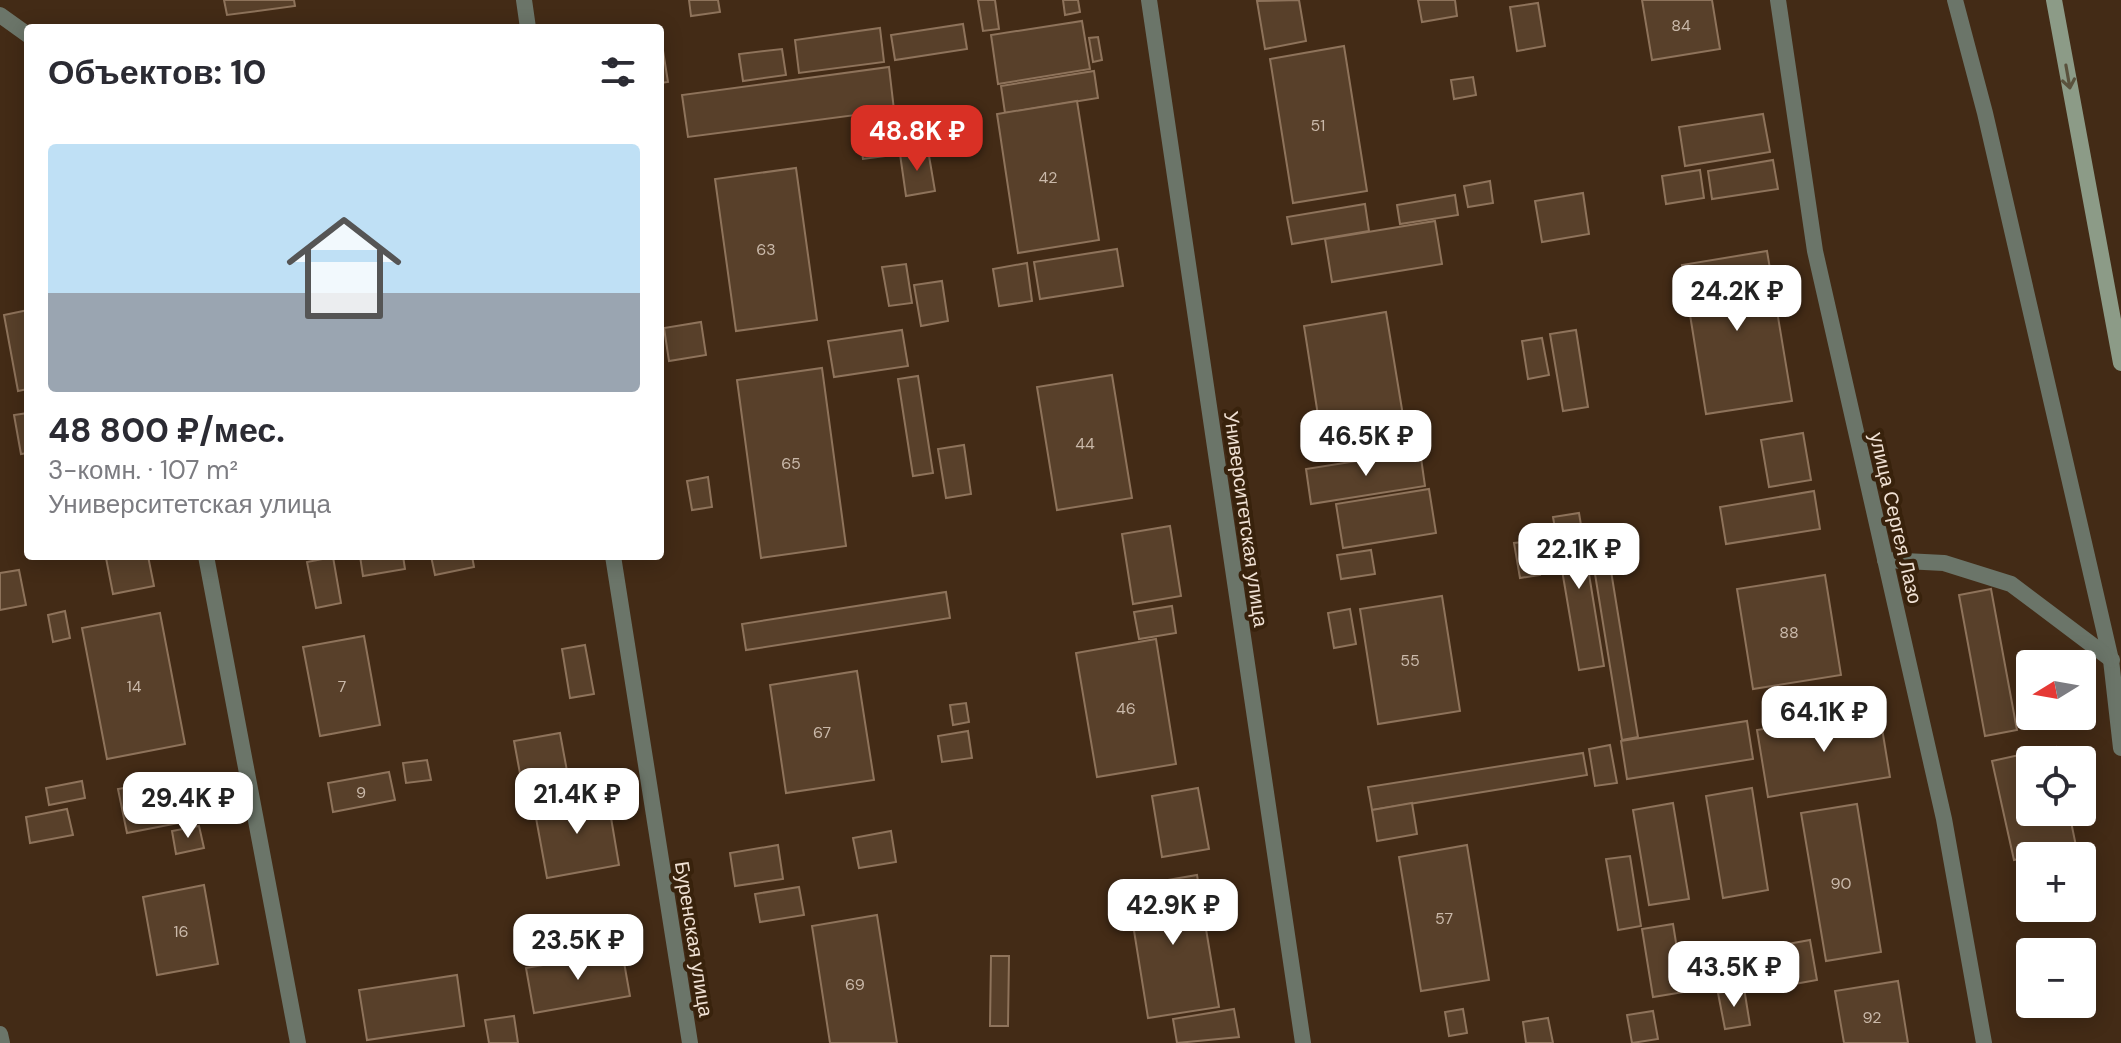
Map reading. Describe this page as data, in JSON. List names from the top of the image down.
{
  "streets": {
    "street": ["улица Сергея Лазо", "Университетская улица", "Буренская улица"]
  },
  "house_numbers": [
    "84",
    "51",
    "42",
    "63",
    "44",
    "65",
    "88",
    "55",
    "14",
    "7",
    "46",
    "67",
    "9",
    "90",
    "57",
    "16",
    "69",
    "92"
  ],
  "north": "left",
  "page": {
    "heading": "Объектов: 10",
    "price": [
      "48.8K ₽",
      "24.2K ₽",
      "46.5K ₽",
      "22.1K ₽",
      "64.1K ₽",
      "21.4K ₽",
      "29.4K ₽",
      "42.9K ₽",
      "23.5K ₽",
      "43.5K ₽"
    ],
    "list": [
      {
        "name": "48 800 ₽/мес.",
        "note": "3-комн. · 107 m² · Университетская улица"
      }
    ],
    "map_buttons": ["+", "−"]
  }
}
